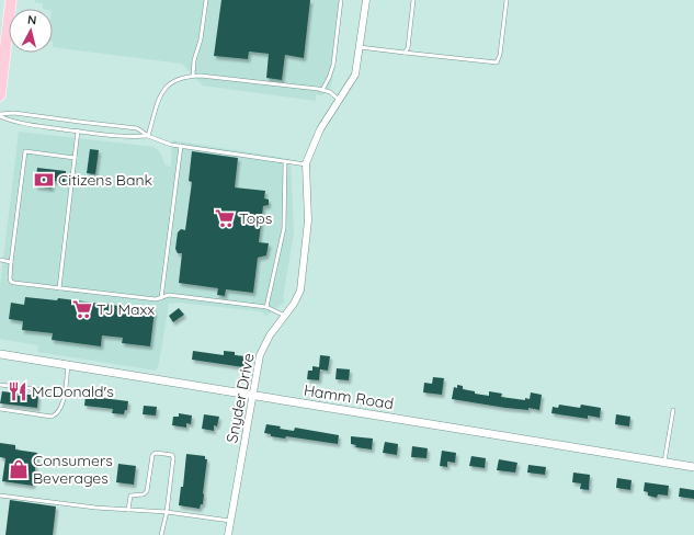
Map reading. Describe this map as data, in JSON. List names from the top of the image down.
{
  "streets": {
    "street": ["Hamm Road", "Snyder Drive"]
  },
  "crossings": [
    ["Hamm Road", "Snyder Drive"]
  ],
  "places": {
    "bank": ["Citizens Bank"],
    "supermarket": ["Tops", "TJ Maxx"],
    "restaurant": ["McDonald's"],
    "shop": ["Consumers Beverages"]
  },
  "north": "top"
}
